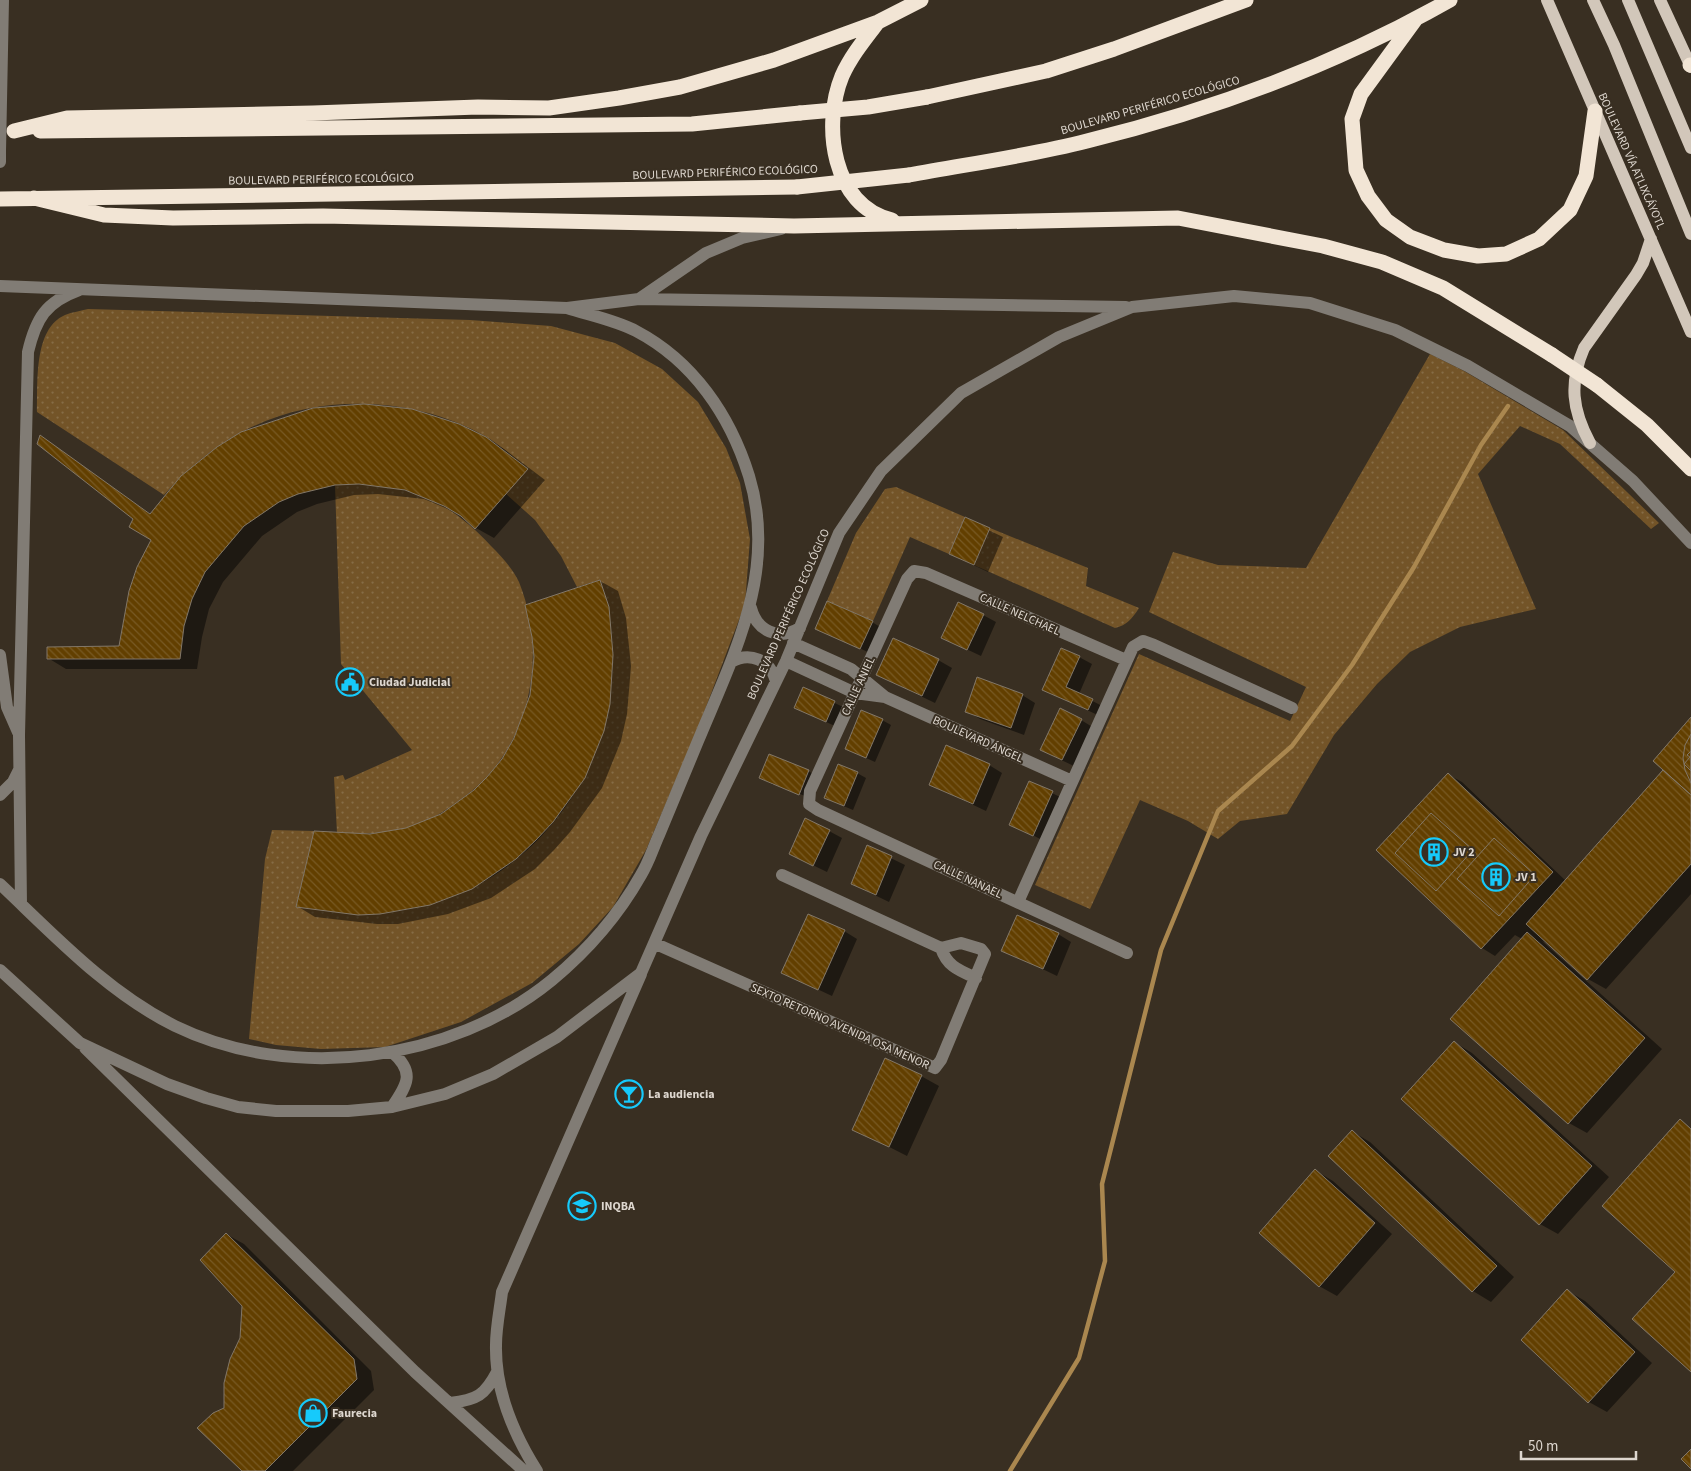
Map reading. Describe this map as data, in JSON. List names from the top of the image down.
{
  "streets": {
    "highway": ["BOULEVARD PERIFÉRICO ECOLÓGICO"],
    "main road": ["BOULEVARD VÍA ATLIXCÁYOTL"],
    "street": [
      "CALLE NELCHAEL",
      "CALLE ANIEL",
      "BOULEVARD ÁNGEL",
      "CALLE NANAEL",
      "SEXTO RETORNO AVENIDA OSA MENOR"
    ]
  },
  "crossings": [
    ["BOULEVARD PERIFÉRICO ECOLÓGICO", "BOULEVARD ÁNGEL"],
    ["BOULEVARD PERIFÉRICO ECOLÓGICO", "SEXTO RETORNO AVENIDA OSA MENOR"],
    ["CALLE NELCHAEL", "CALLE ANIEL"],
    ["CALLE ANIEL", "BOULEVARD ÁNGEL"],
    ["CALLE ANIEL", "CALLE NANAEL"]
  ],
  "places": {
    "public building": ["Ciudad Judicial"],
    "building": ["JV 2", "JV 1"],
    "bar": ["La audiencia"],
    "school or university": ["INQBA"],
    "shop": ["Faurecia"]
  },
  "scale_bar": "50 m"
}
